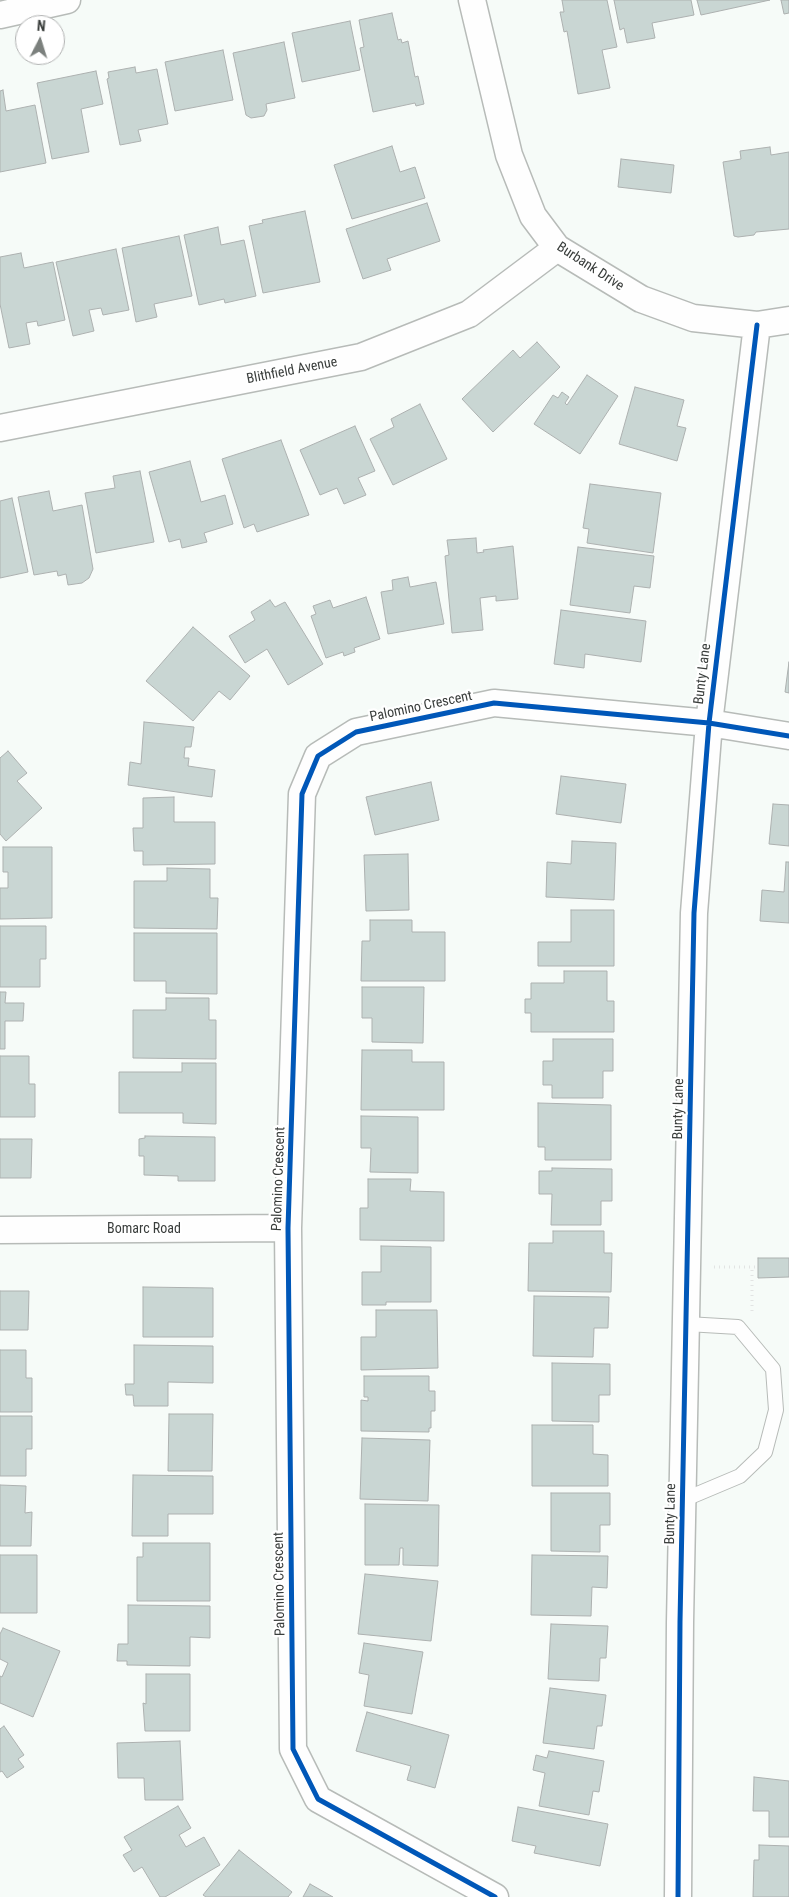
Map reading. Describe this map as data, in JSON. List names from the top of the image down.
{
  "streets": {
    "street": [
      "Burbank Drive",
      "Blithfield Avenue",
      "Bunty Lane",
      "Palomino Crescent",
      "Bomarc Road"
    ]
  },
  "crossings": [
    ["Burbank Drive", "Blithfield Avenue"],
    ["Burbank Drive", "Bunty Lane"],
    ["Bunty Lane", "Palomino Crescent"],
    ["Palomino Crescent", "Bomarc Road"]
  ],
  "north": "top"
}
